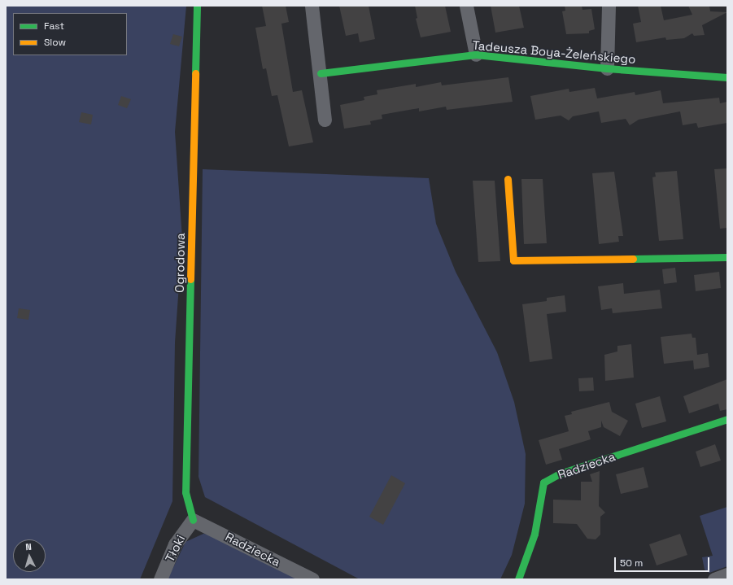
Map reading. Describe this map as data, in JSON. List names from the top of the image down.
{
  "streets": {
    "street": [
      "Tadeusza Boya-Żeleńskiego",
      "Ogrodowa",
      "Radziecka",
      "Tłoki"
    ]
  },
  "crossings": [
    ["Ogrodowa", "Radziecka"],
    ["Ogrodowa", "Tłoki"],
    ["Radziecka", "Tłoki"]
  ],
  "legend": ["Fast", "Slow"],
  "scale_bar": "50 m",
  "north": "top"
}
